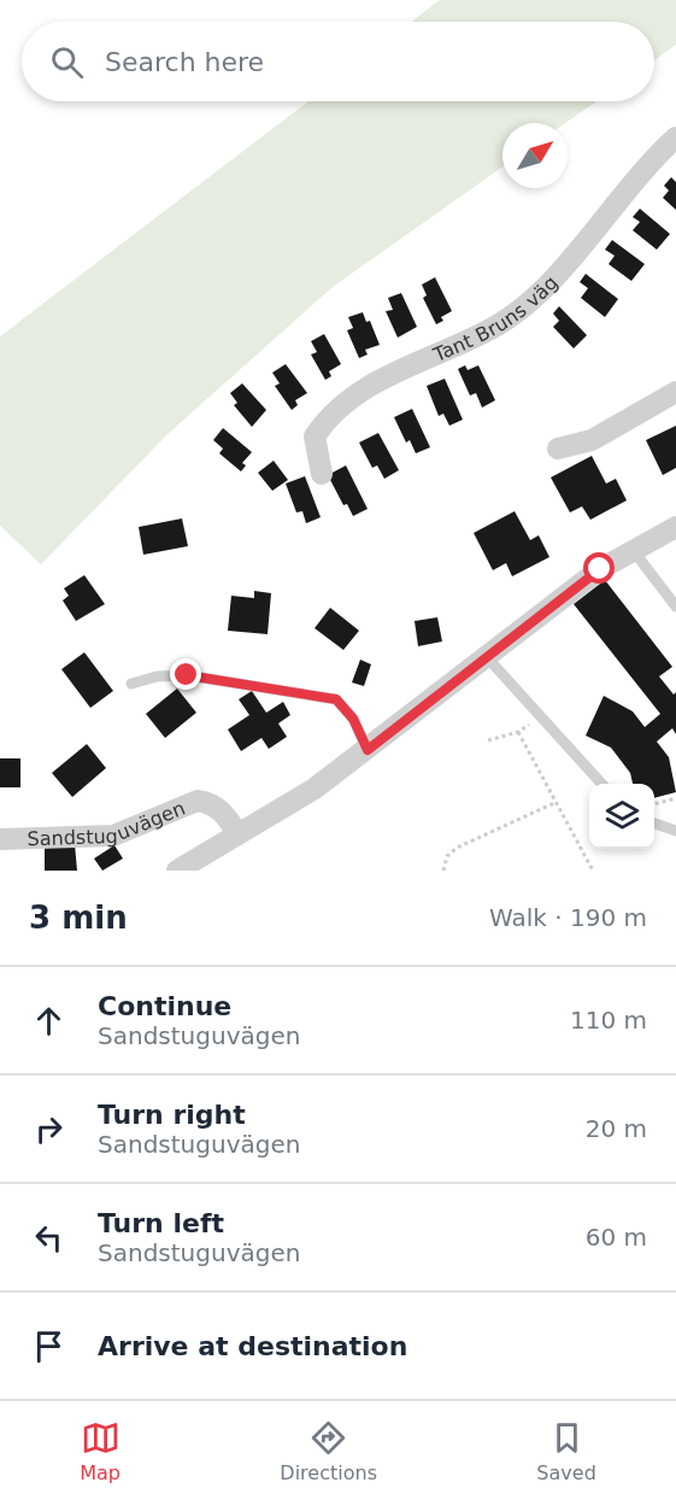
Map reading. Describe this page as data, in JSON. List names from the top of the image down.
{
  "streets": {
    "street": ["Tant Bruns väg", "Sandstuguvägen"]
  },
  "north": "top right",
  "page": {
    "search": "Search here",
    "heading": ["3 min", "Walk · 190 m"],
    "list": [
      ["Continue", "Sandstuguvägen", "110 m"],
      ["Turn right", "Sandstuguvägen", "20 m"],
      ["Turn left", "Sandstuguvägen", "60 m"],
      "Arrive at destination"
    ],
    "nav": ["Map", "Directions", "Saved"]
  }
}
